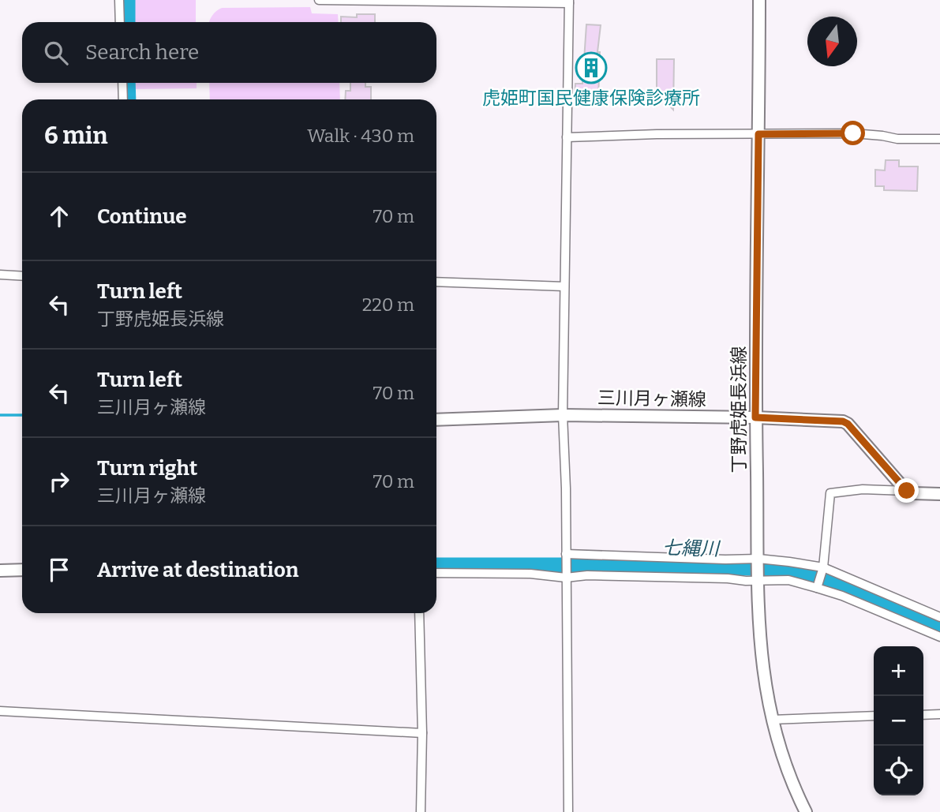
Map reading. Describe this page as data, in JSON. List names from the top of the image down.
{
  "streets": {
    "main road": ["三川月ヶ瀬線", "丁野虎姫長浜線"]
  },
  "crossings": [
    ["三川月ヶ瀬線", "丁野虎姫長浜線"]
  ],
  "water": ["七縄川"],
  "places": {
    "building": ["虎姫町国民健康保険診療所"]
  },
  "north": "bottom",
  "page": {
    "search": "Search here",
    "heading": ["6 min", "Walk · 430 m"],
    "list": [
      ["Continue", "70 m"],
      ["Turn left", "丁野虎姫長浜線", "220 m"],
      ["Turn left", "三川月ヶ瀬線", "70 m"],
      ["Turn right", "三川月ヶ瀬線", "70 m"],
      "Arrive at destination"
    ],
    "map_buttons": ["+", "−"]
  }
}
